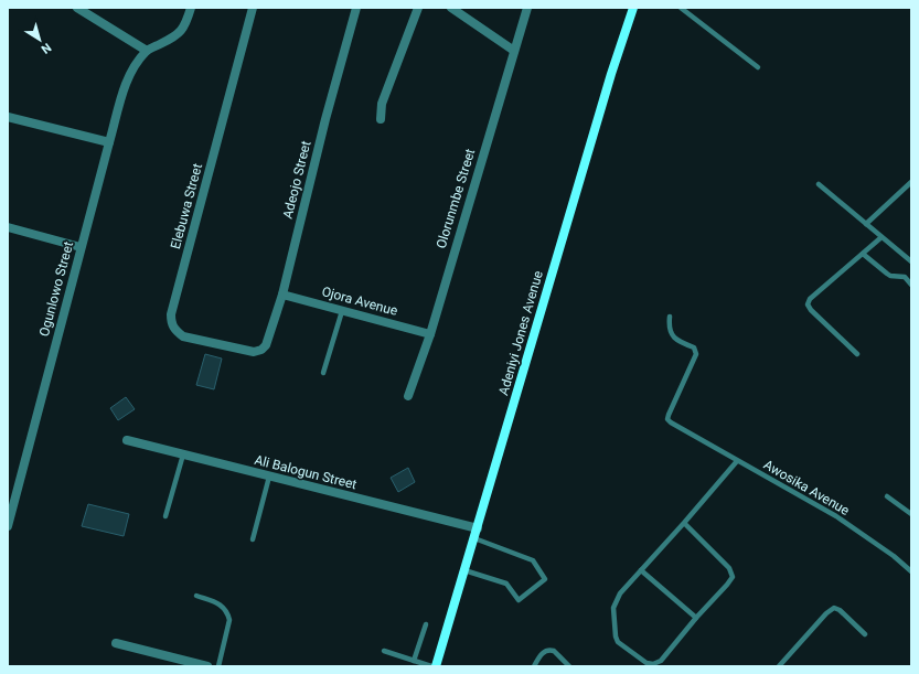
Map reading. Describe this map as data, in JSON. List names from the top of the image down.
{
  "streets": {
    "street": [
      "Adeojo Street",
      "Olorunmbe Street",
      "Elebuwa Street",
      "Ogunlowo Street",
      "Ojora Avenue",
      "Adeniyi Jones Avenue",
      "Ali Balogun Street"
    ],
    "lane": ["Awosika Avenue"]
  },
  "crossings": [
    ["Adeojo Street", "Elebuwa Street"],
    ["Adeojo Street", "Ojora Avenue"],
    ["Olorunmbe Street", "Ojora Avenue"],
    ["Adeniyi Jones Avenue", "Ali Balogun Street"]
  ],
  "north": "bottom right"
}
